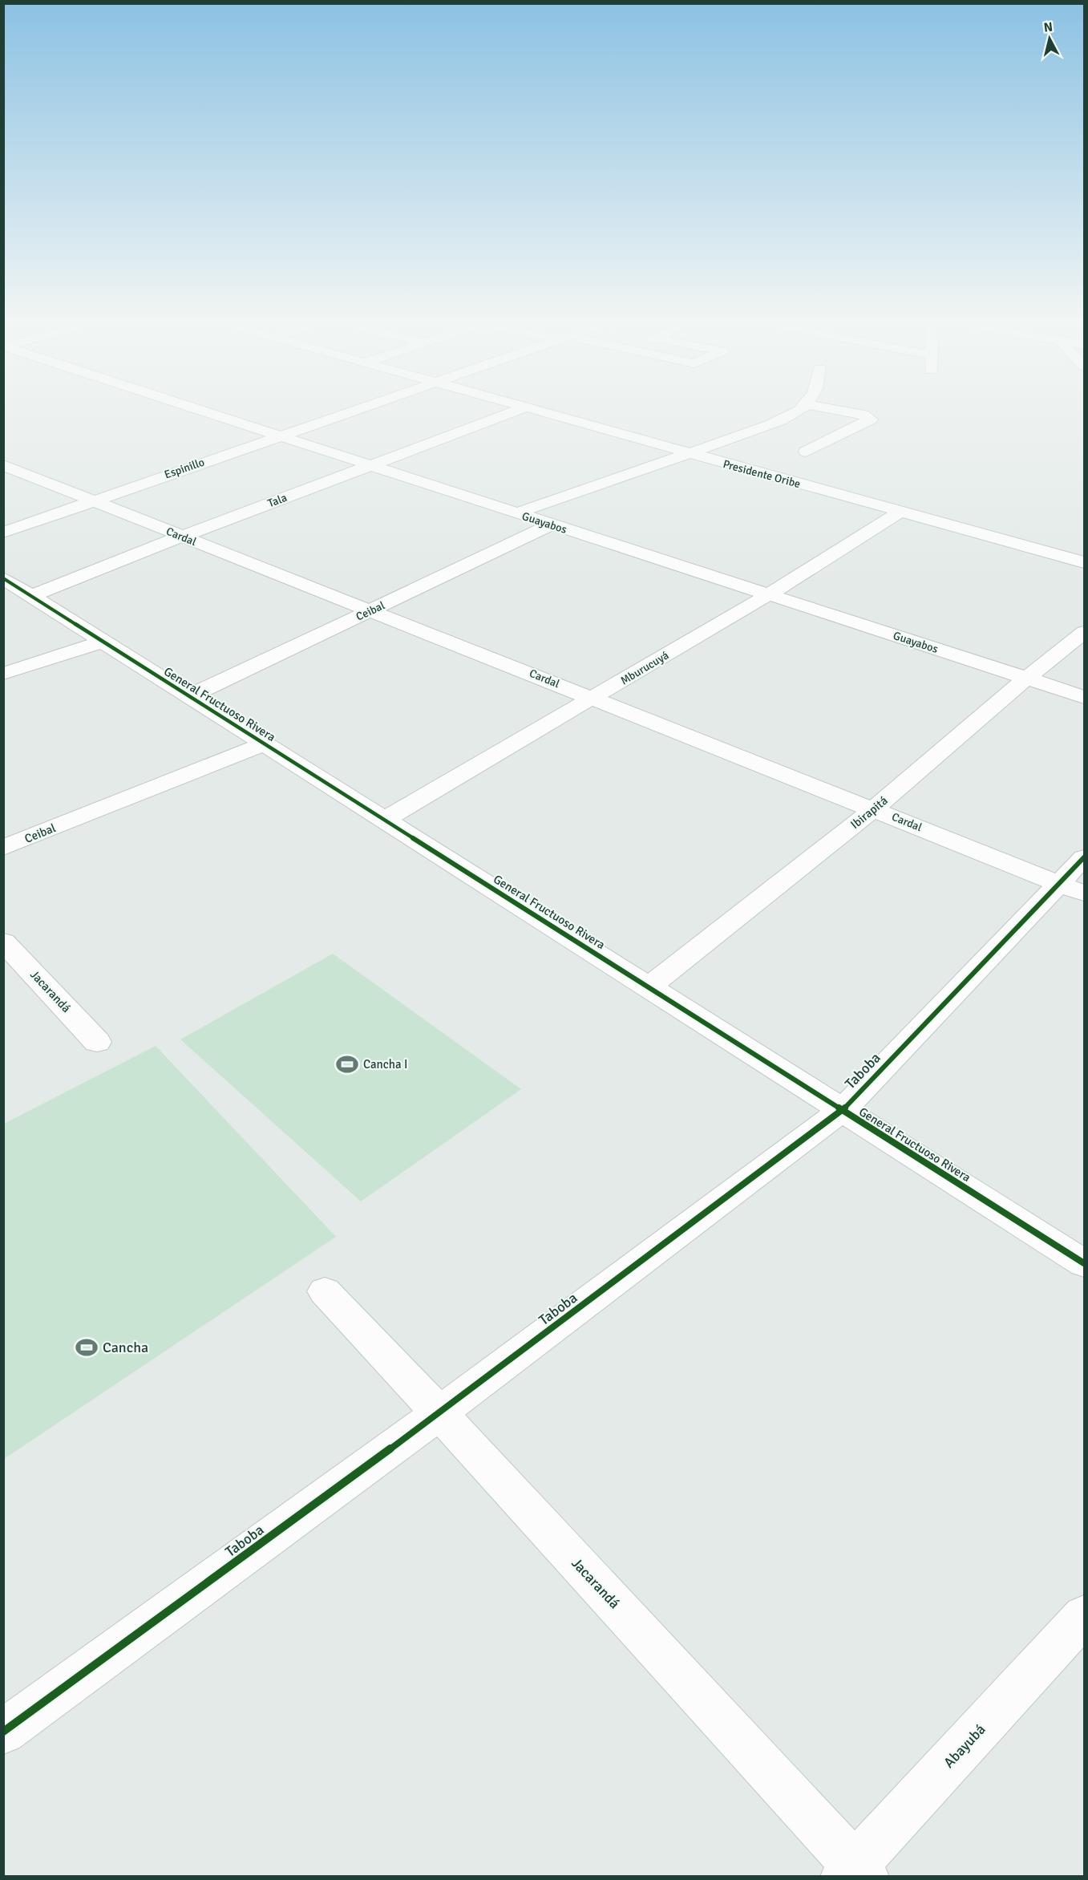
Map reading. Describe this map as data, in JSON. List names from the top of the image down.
{
  "streets": {
    "street": [
      "Espinillo",
      "Presidente Oribe",
      "Tala",
      "Guayabos",
      "Cardal",
      "Ceibal",
      "Mburucuyá",
      "General Fructuoso Rivera",
      "Ibirapitá",
      "Jacarandá",
      "Taboba",
      "Abayubá"
    ]
  },
  "crossings": [
    ["Espinillo", "Guayabos"],
    ["Espinillo", "Cardal"],
    ["Presidente Oribe", "Mburucuyá"],
    ["Tala", "Guayabos"],
    ["Tala", "Cardal"],
    ["Tala", "General Fructuoso Rivera"],
    ["Guayabos", "Ceibal"],
    ["Guayabos", "Mburucuyá"],
    ["Guayabos", "Ibirapitá"],
    ["Cardal", "Ceibal"],
    ["Cardal", "Mburucuyá"],
    ["Cardal", "Ibirapitá"],
    ["Cardal", "Taboba"],
    ["Ceibal", "General Fructuoso Rivera"],
    ["Mburucuyá", "General Fructuoso Rivera"],
    ["General Fructuoso Rivera", "Ibirapitá"],
    ["General Fructuoso Rivera", "Taboba"],
    ["Jacarandá", "Taboba"],
    ["Jacarandá", "Abayubá"]
  ],
  "places": {
    "sports": ["Cancha I", "Cancha"]
  },
  "north": "top"
}
